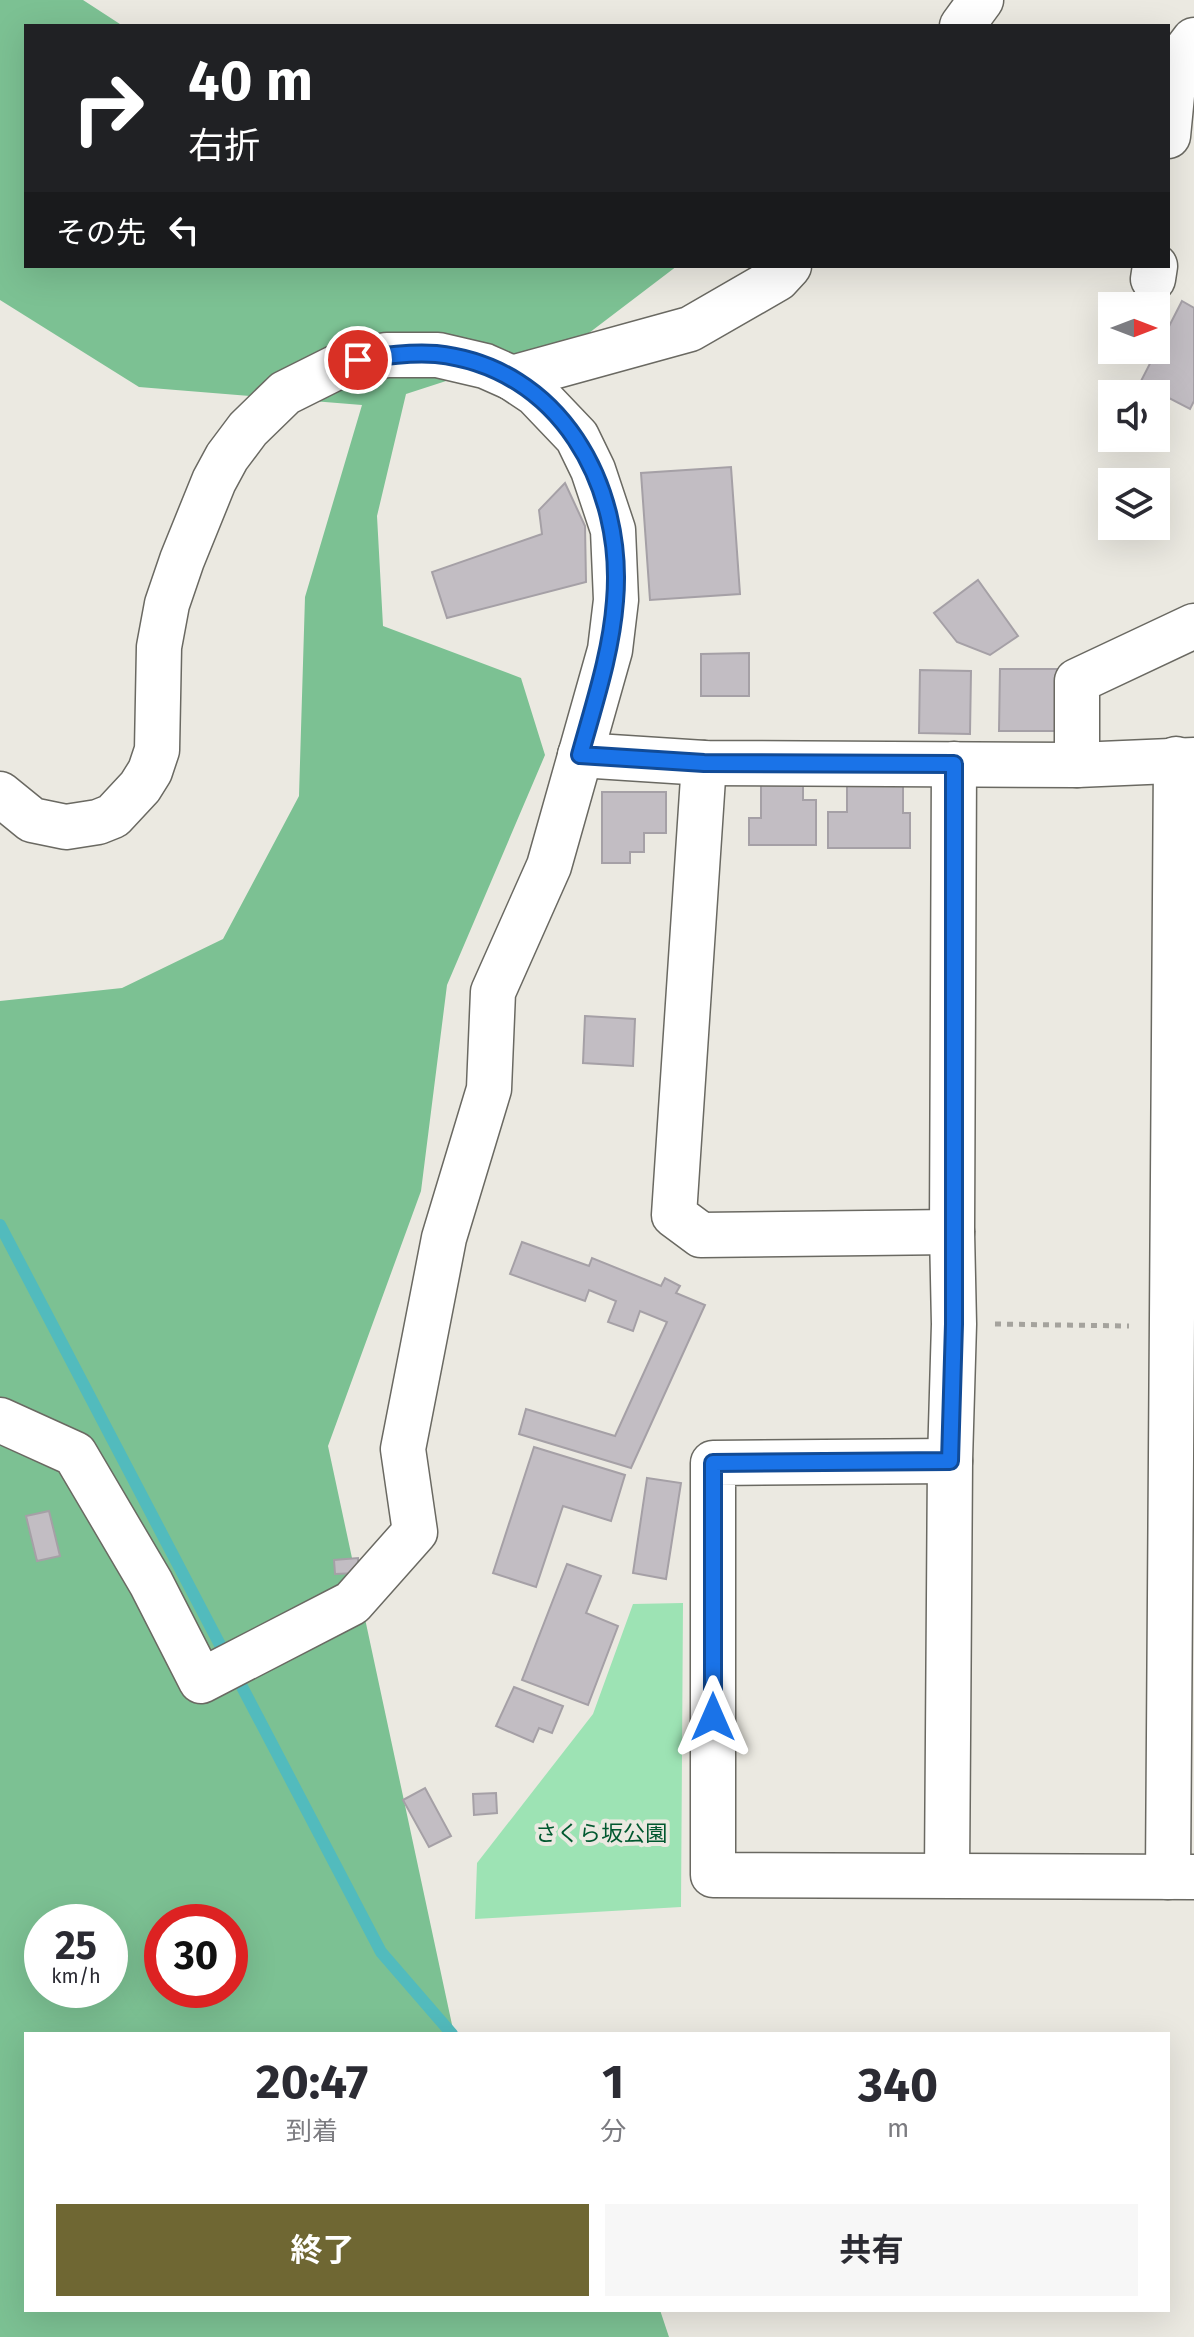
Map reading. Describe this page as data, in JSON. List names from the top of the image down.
{
  "parks": ["さくら坂公園"],
  "north": "right",
  "page": {
    "turn": ["40 m", "右折"],
    "then": "その先",
    "speed": "25 km/h",
    "limit": "30",
    "eta": [
      "20:47",
      "到着",
      "1",
      "分",
      "340",
      "m"
    ],
    "buttons": ["終了", "共有"]
  }
}
